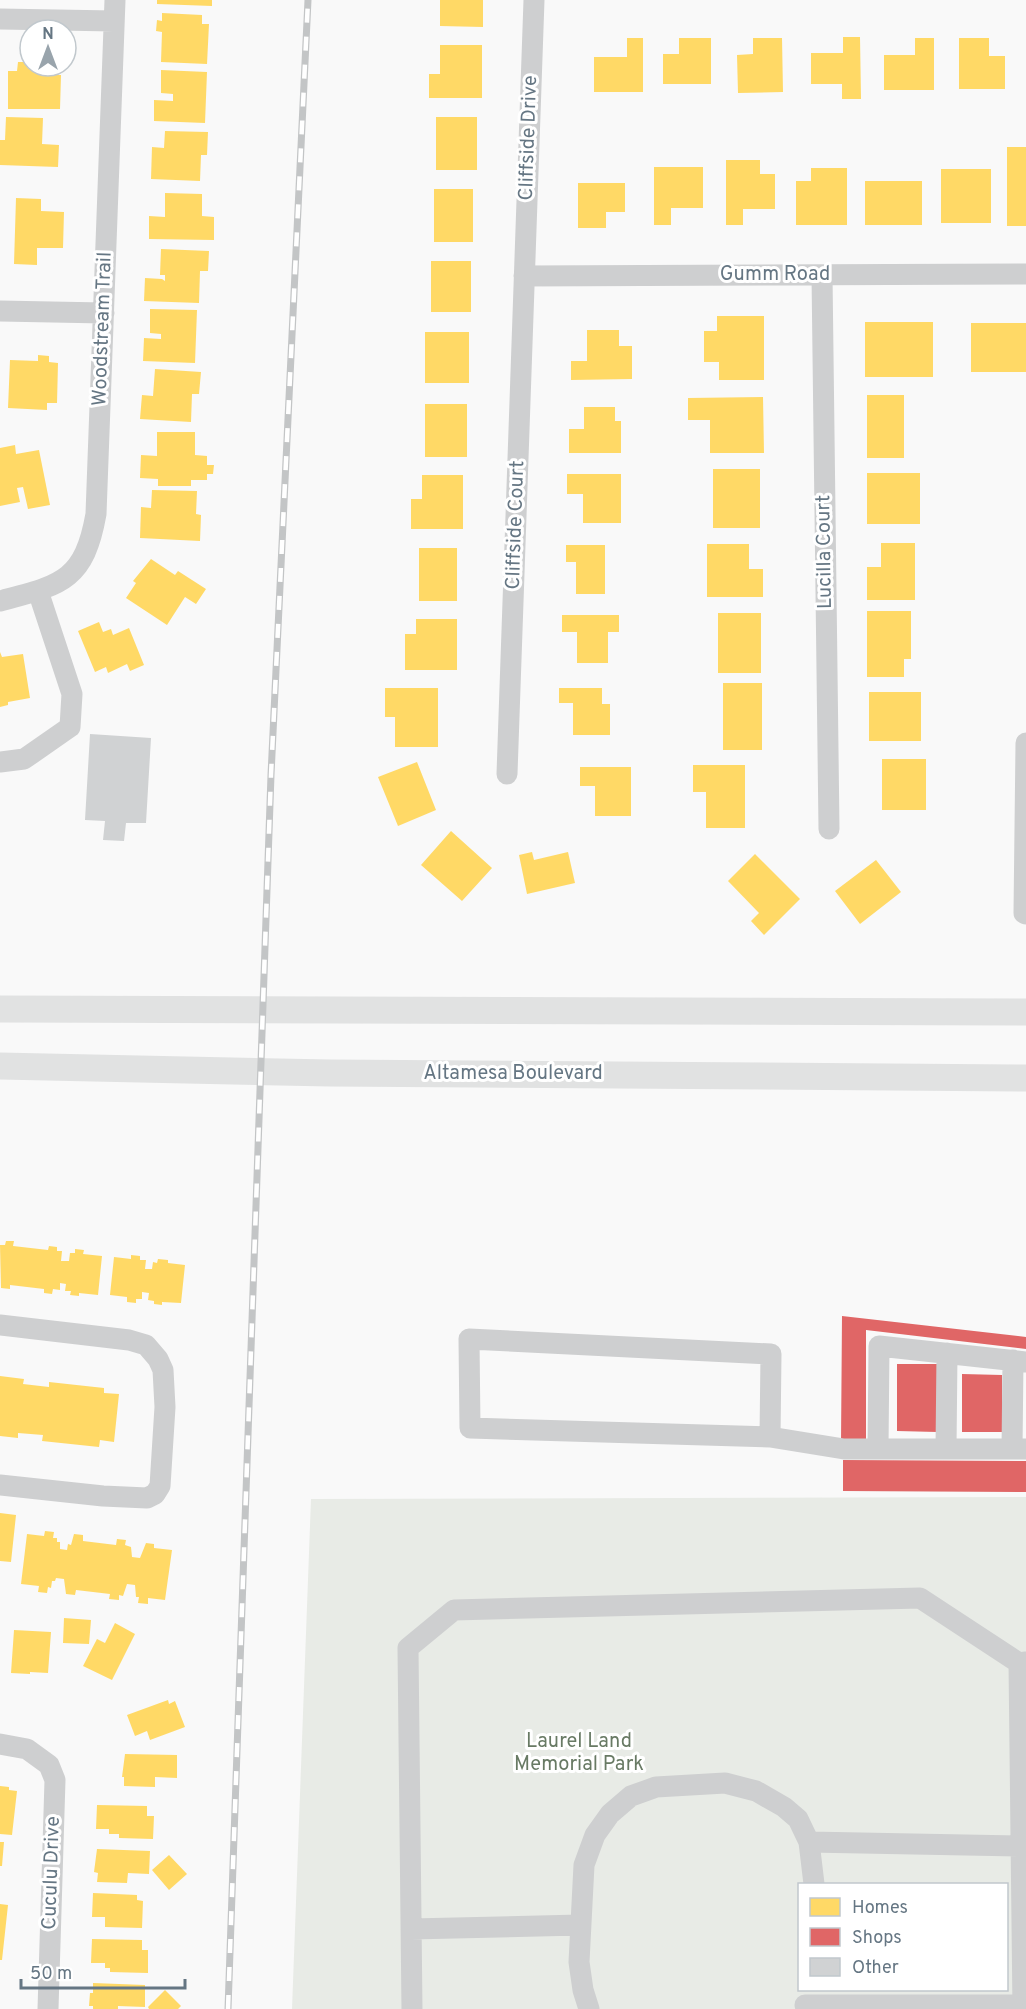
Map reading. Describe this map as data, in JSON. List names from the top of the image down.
{
  "streets": {
    "main road": ["Altamesa Boulevard"],
    "street": [
      "Cliffside Drive",
      "Gumm Road",
      "Woodstream Trail",
      "Cliffside Court",
      "Lucilla Court",
      "Cuculu Drive"
    ]
  },
  "crossings": [
    ["Cliffside Drive", "Gumm Road"],
    ["Cliffside Drive", "Cliffside Court"],
    ["Gumm Road", "Cliffside Court"],
    ["Gumm Road", "Lucilla Court"]
  ],
  "parks": ["Laurel Land Memorial Park"],
  "legend": ["Homes", "Shops", "Other"],
  "scale_bar": "50 m",
  "north": "top"
}
